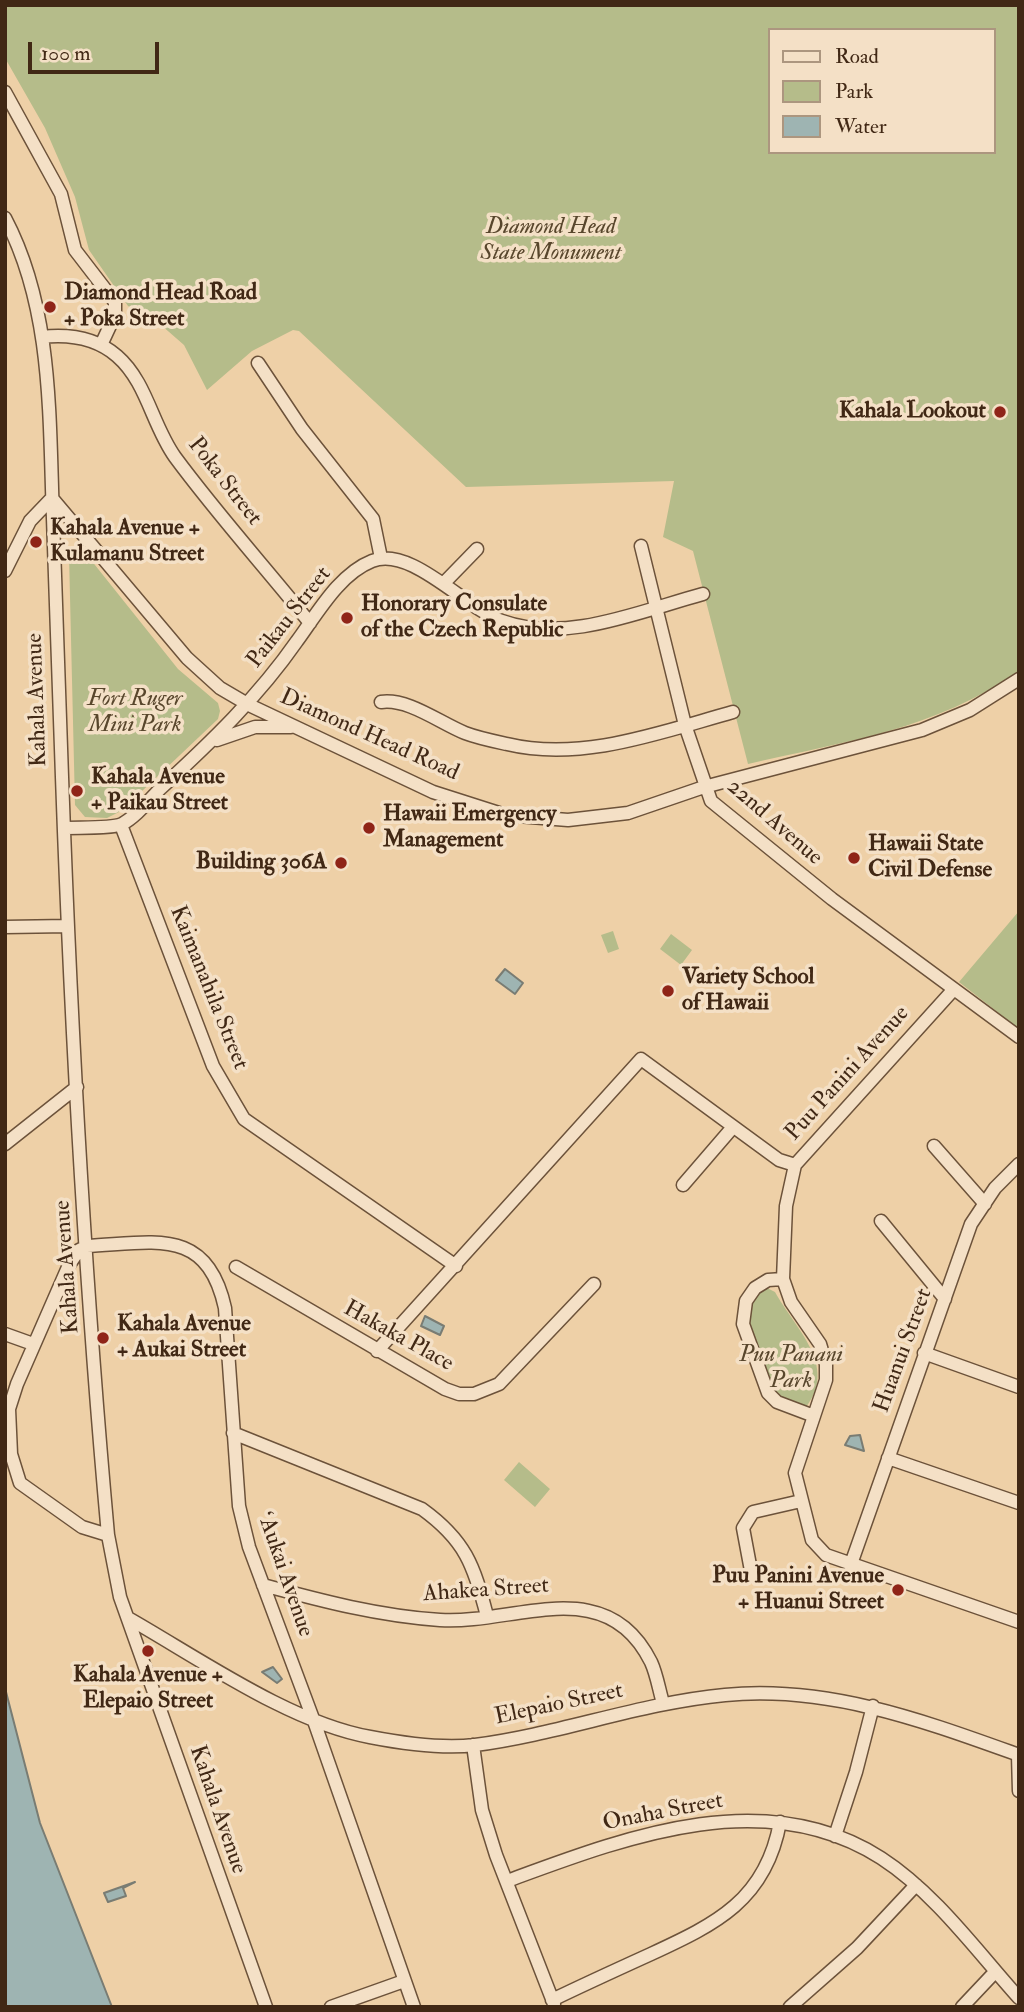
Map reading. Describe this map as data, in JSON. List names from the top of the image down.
{
  "streets": {
    "street": [
      "Poka Street",
      "Paikau Street",
      "Kahala Avenue",
      "Diamond Head Road",
      "22nd Avenue",
      "Kaimanahila Street",
      "Puu Panini Avenue",
      "Hakaka Place",
      "Huanui Street",
      "ʻAukai Avenue",
      "Ahakea Street",
      "Elepaio Street",
      "Onaha Street"
    ]
  },
  "crossings": [
    ["Poka Street", "Paikau Street"],
    ["Paikau Street", "Diamond Head Road"],
    ["Paikau Street", "Kaimanahila Street"],
    ["Kahala Avenue", "Diamond Head Road"],
    ["Kahala Avenue", "ʻAukai Avenue"],
    ["Kahala Avenue", "Elepaio Street"],
    ["Diamond Head Road", "22nd Avenue"],
    ["22nd Avenue", "Puu Panini Avenue"],
    ["Puu Panini Avenue", "Huanui Street"],
    ["ʻAukai Avenue", "Ahakea Street"],
    ["ʻAukai Avenue", "Elepaio Street"],
    ["Ahakea Street", "Elepaio Street"]
  ],
  "parks": ["Diamond Head State Monument", "Fort Ruger Mini Park", "Puu Panani Park"],
  "places": [
    "Diamond Head Road + Poka Street",
    "Kahala Lookout",
    "Kahala Avenue + Kulamanu Street",
    "Honorary Consulate of the Czech Republic",
    "Kahala Avenue + Paikau Street",
    "Hawaii Emergency Management",
    "Hawaii State Civil Defense",
    "Building 306A",
    "Variety School of Hawaii",
    "Kahala Avenue + Aukai Street",
    "Puu Panini Avenue + Huanui Street",
    "Kahala Avenue + Elepaio Street"
  ],
  "legend": ["Road", "Park", "Water"],
  "scale_bar": "100 m"
}
